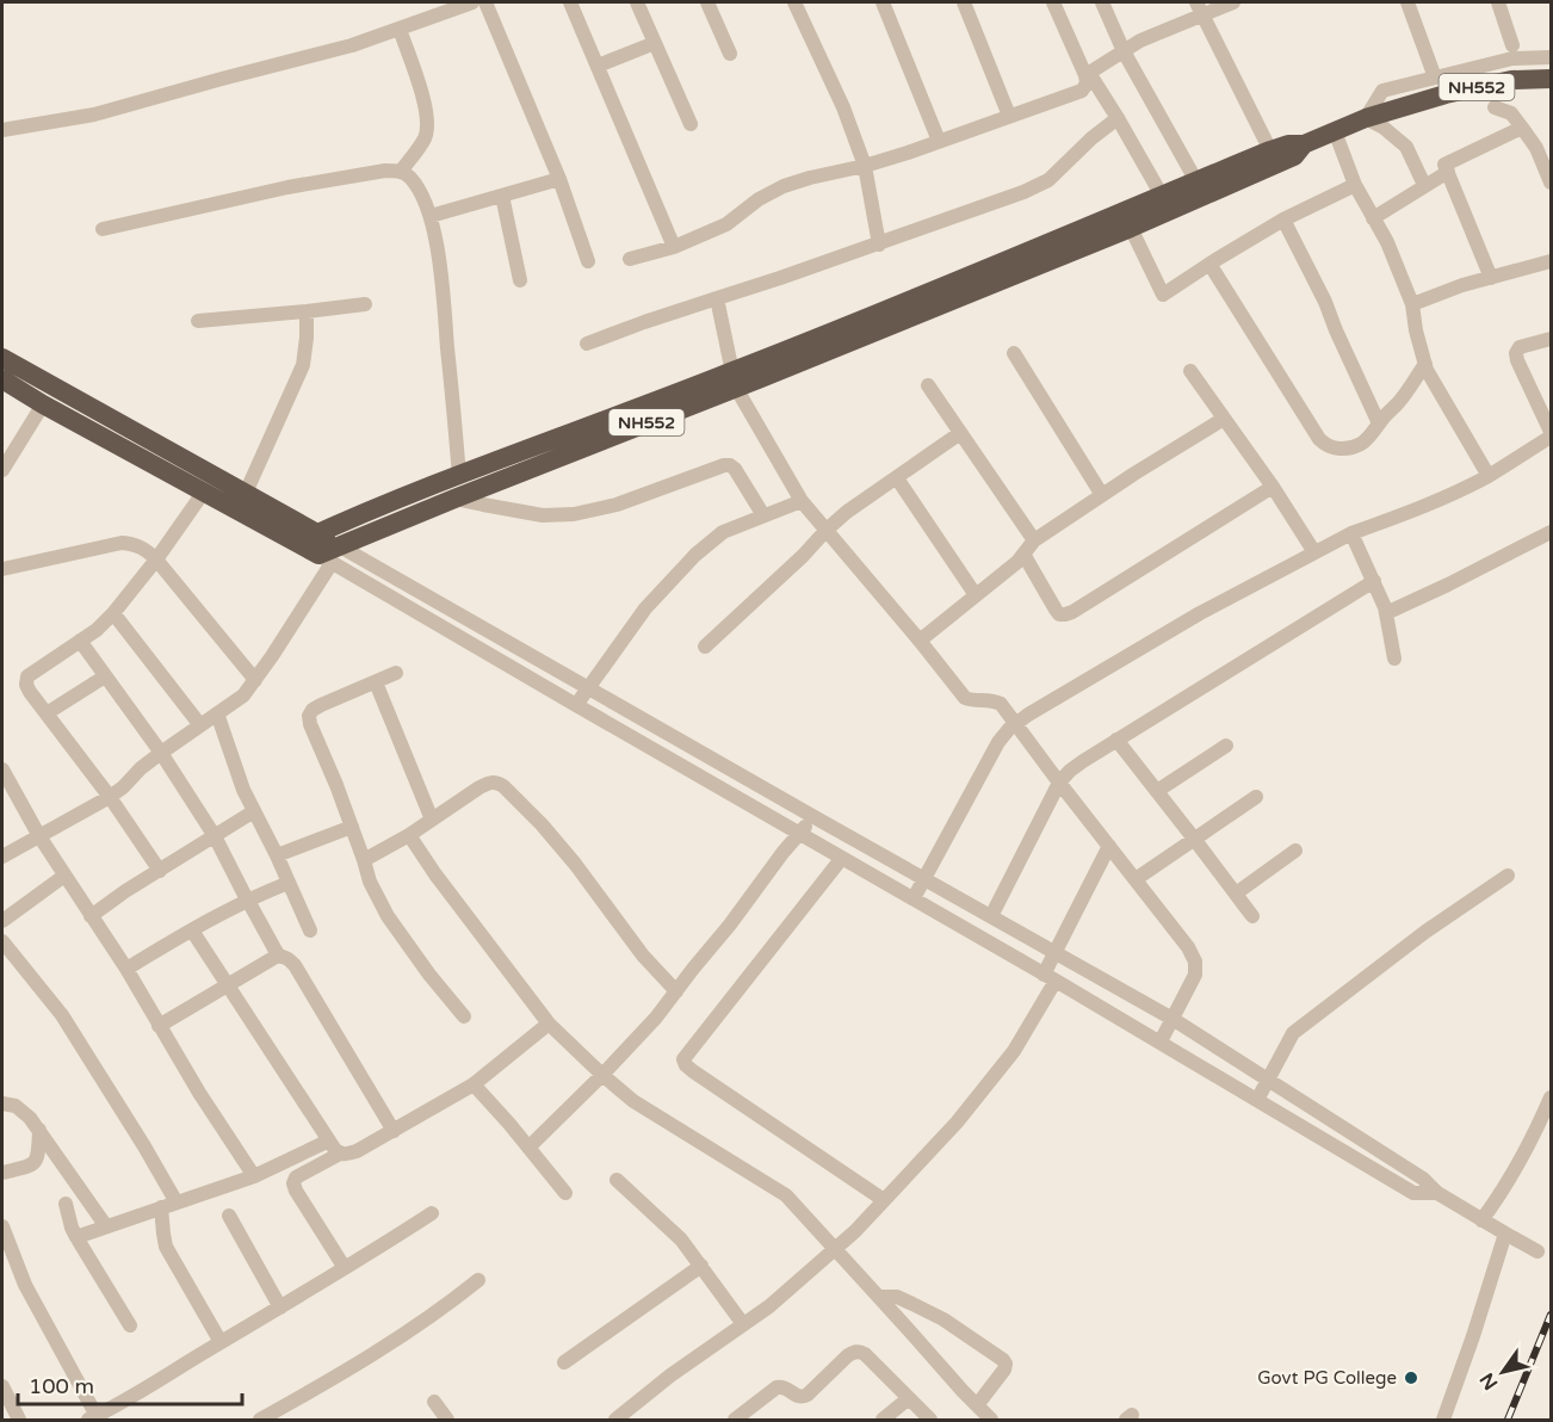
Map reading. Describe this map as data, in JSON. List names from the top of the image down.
{
  "streets": {
    "highway": ["NH552"]
  },
  "places": ["Govt PG College"],
  "scale_bar": "100 m",
  "north": "bottom left"
}
